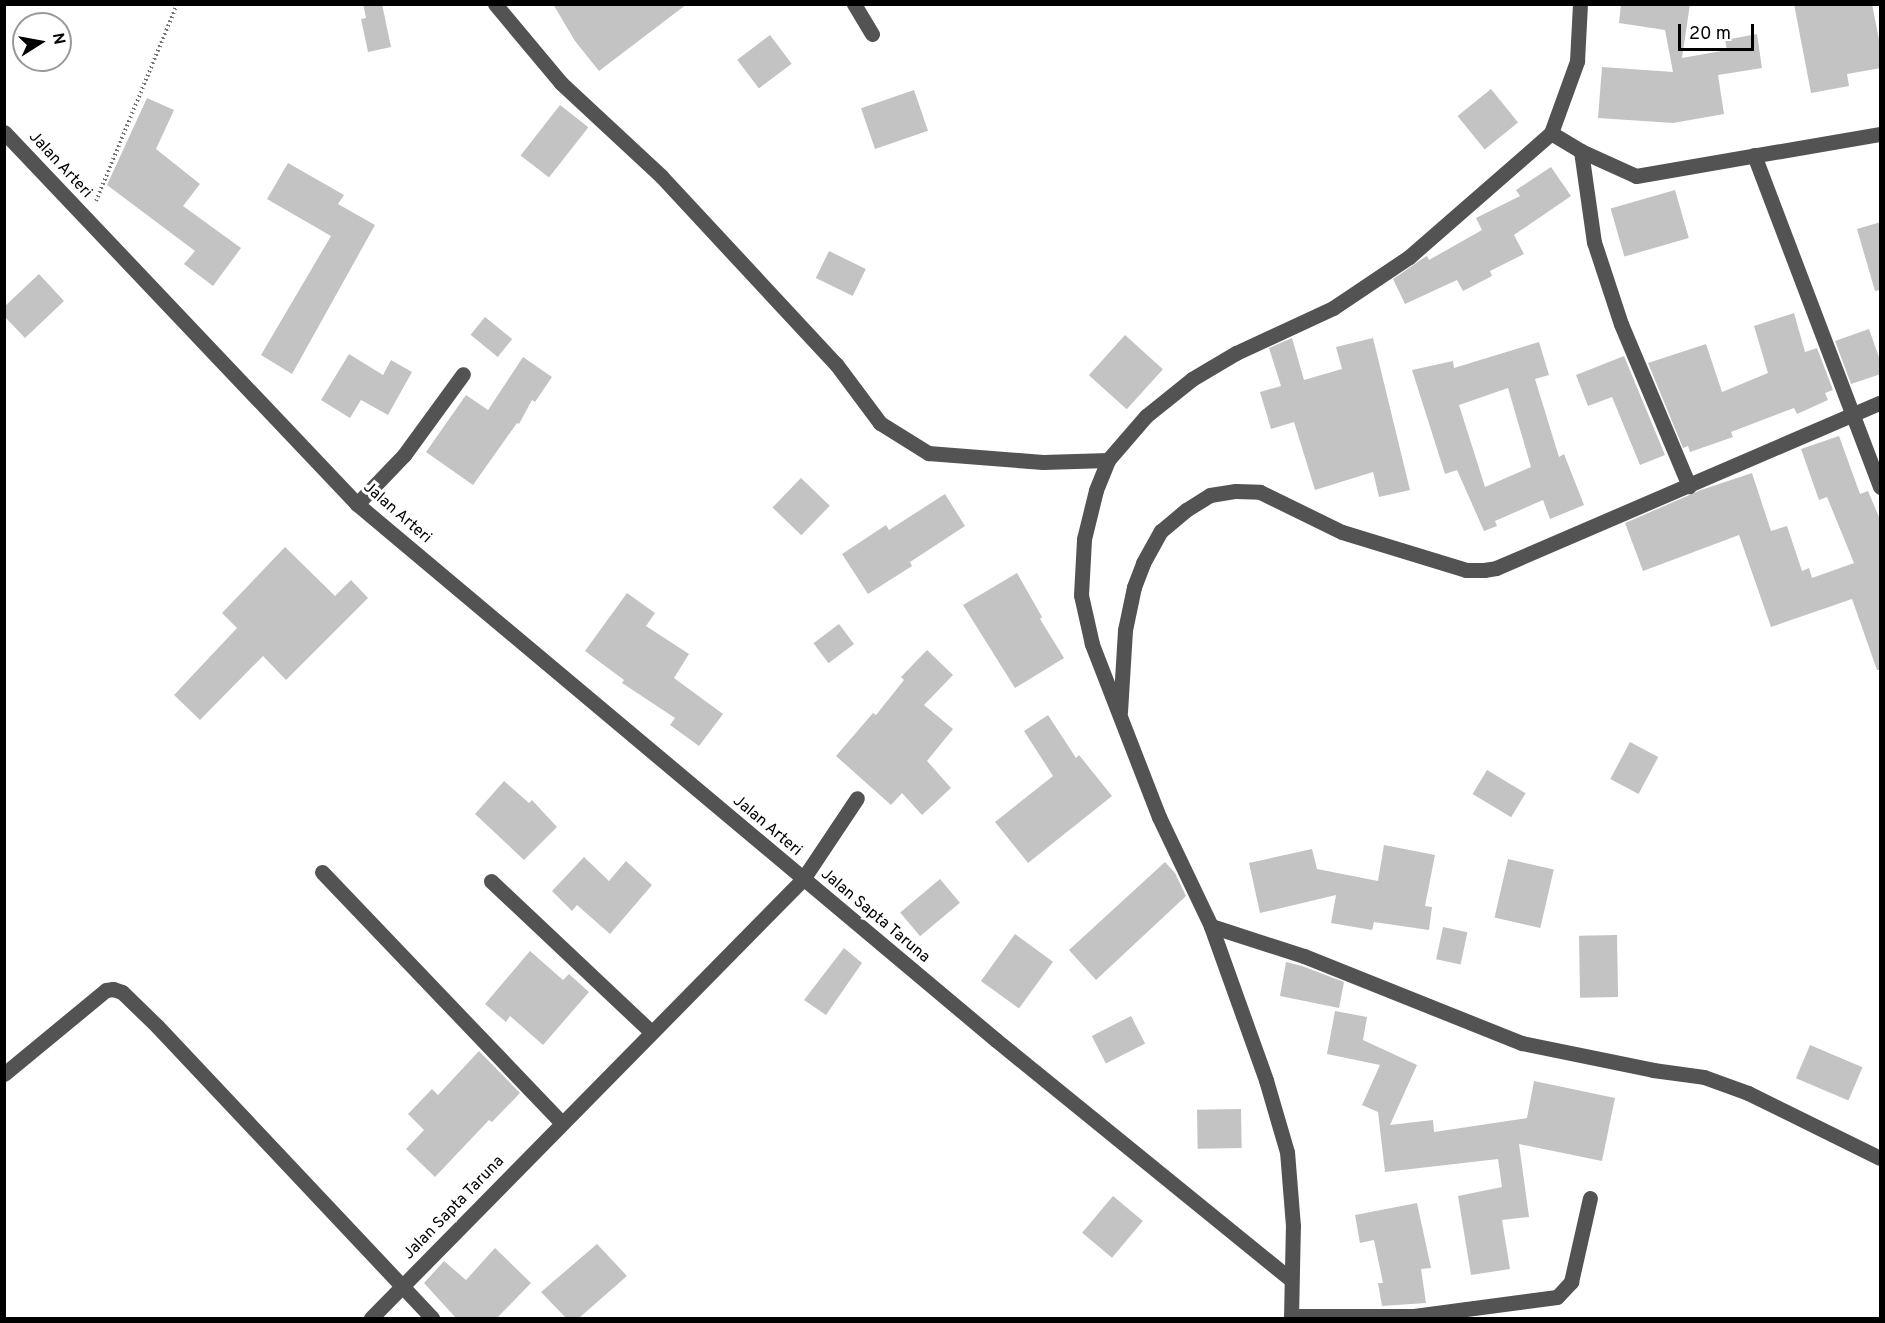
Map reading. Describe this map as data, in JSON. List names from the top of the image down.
{
  "streets": {
    "street": ["Jalan Arteri", "Jalan Sapta Taruna"]
  },
  "crossings": [
    ["Jalan Arteri", "Jalan Sapta Taruna"]
  ],
  "scale_bar": "20 m",
  "north": "right"
}
